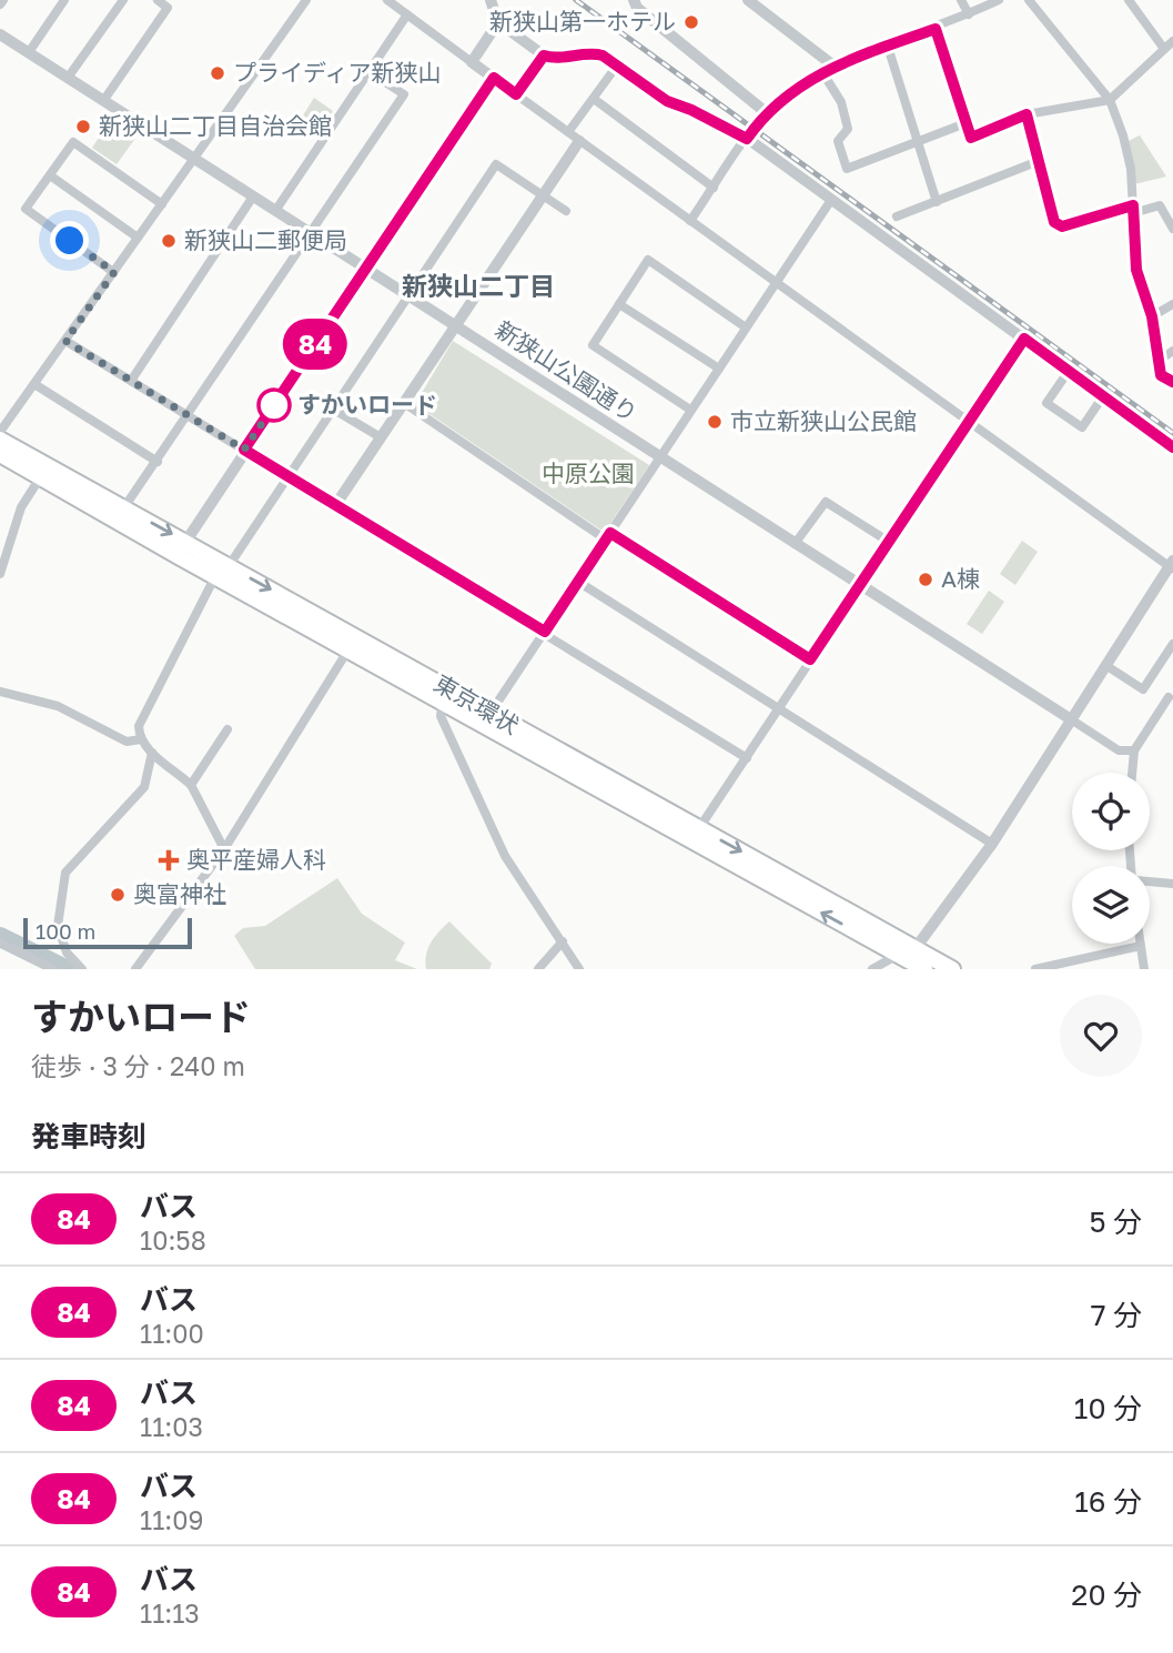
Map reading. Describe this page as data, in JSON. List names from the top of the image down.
{
  "streets": {
    "highway": ["東京環状"],
    "street": ["新狭山公園通り"]
  },
  "districts": ["新狭山二丁目"],
  "parks": ["中原公園"],
  "places": {
    "other": [
      "新狭山第一ホテル",
      "プライディア新狭山",
      "新狭山二丁目自治会館",
      "新狭山二郵便局",
      "すかいロード",
      "市立新狭山公民館",
      "A棟",
      "奥富神社"
    ],
    "health": ["奥平産婦人科"]
  },
  "lines": ["bus line 84"],
  "scale_bar": "100 m",
  "page": {
    "on_map": "84",
    "scale": "100 m",
    "heading": [
      ["すかいロード", "徒歩 · 3 分 · 240 m"],
      "発車時刻"
    ],
    "list": [
      {
        "mark": "84",
        "name": "バス",
        "note": "10:58",
        "value": "5 分"
      },
      {
        "mark": "84",
        "name": "バス",
        "note": "11:00",
        "value": "7 分"
      },
      {
        "mark": "84",
        "name": "バス",
        "note": "11:03",
        "value": "10 分"
      },
      {
        "mark": "84",
        "name": "バス",
        "note": "11:09",
        "value": "16 分"
      },
      {
        "mark": "84",
        "name": "バス",
        "note": "11:13",
        "value": "20 分"
      }
    ]
  }
}
